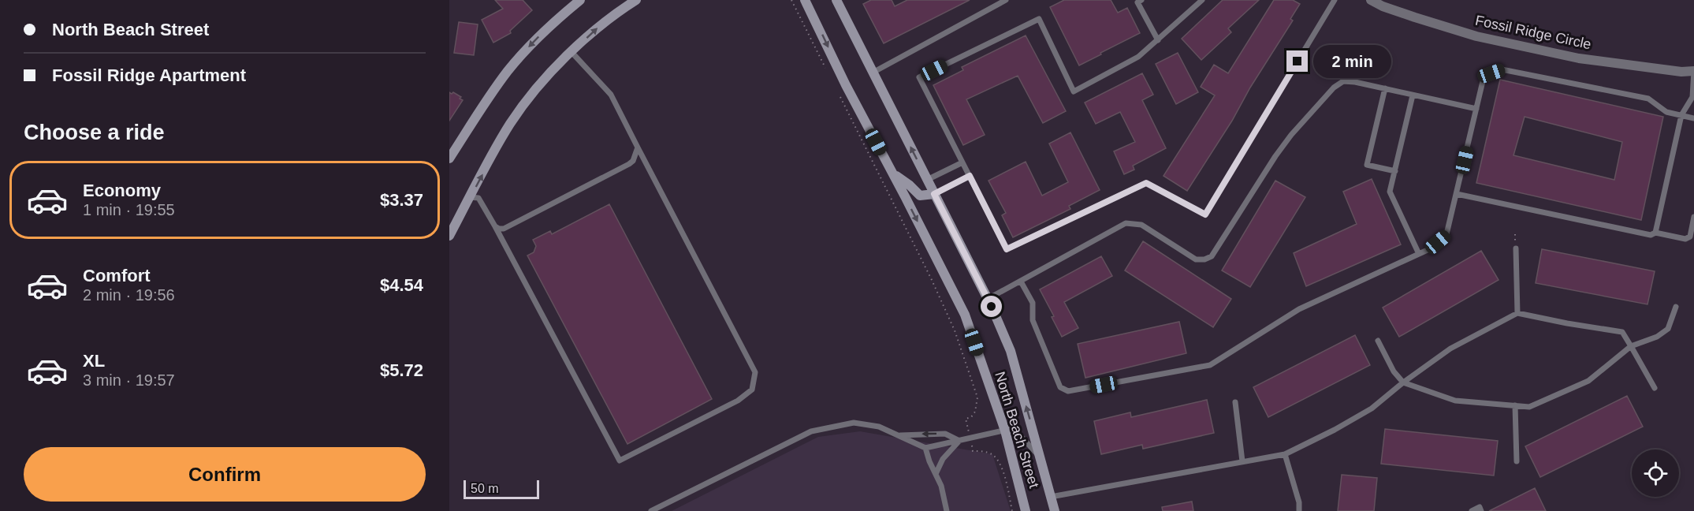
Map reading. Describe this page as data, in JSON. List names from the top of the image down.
{
  "streets": {
    "main road": ["North Beach Street"],
    "street": ["Fossil Ridge Circle"]
  },
  "scale_bar": "50 m",
  "page": {
    "banner": ["North Beach Street", "Fossil Ridge Apartment"],
    "bubble": "2 min",
    "heading": "Choose a ride",
    "list": [
      {
        "name": "Economy",
        "note": "1 min · 19:55",
        "value": "$3.37"
      },
      {
        "name": "Comfort",
        "note": "2 min · 19:56",
        "value": "$4.54"
      },
      {
        "name": "XL",
        "note": "3 min · 19:57",
        "value": "$5.72"
      }
    ],
    "buttons": "Confirm",
    "scale": "50 m"
  }
}
